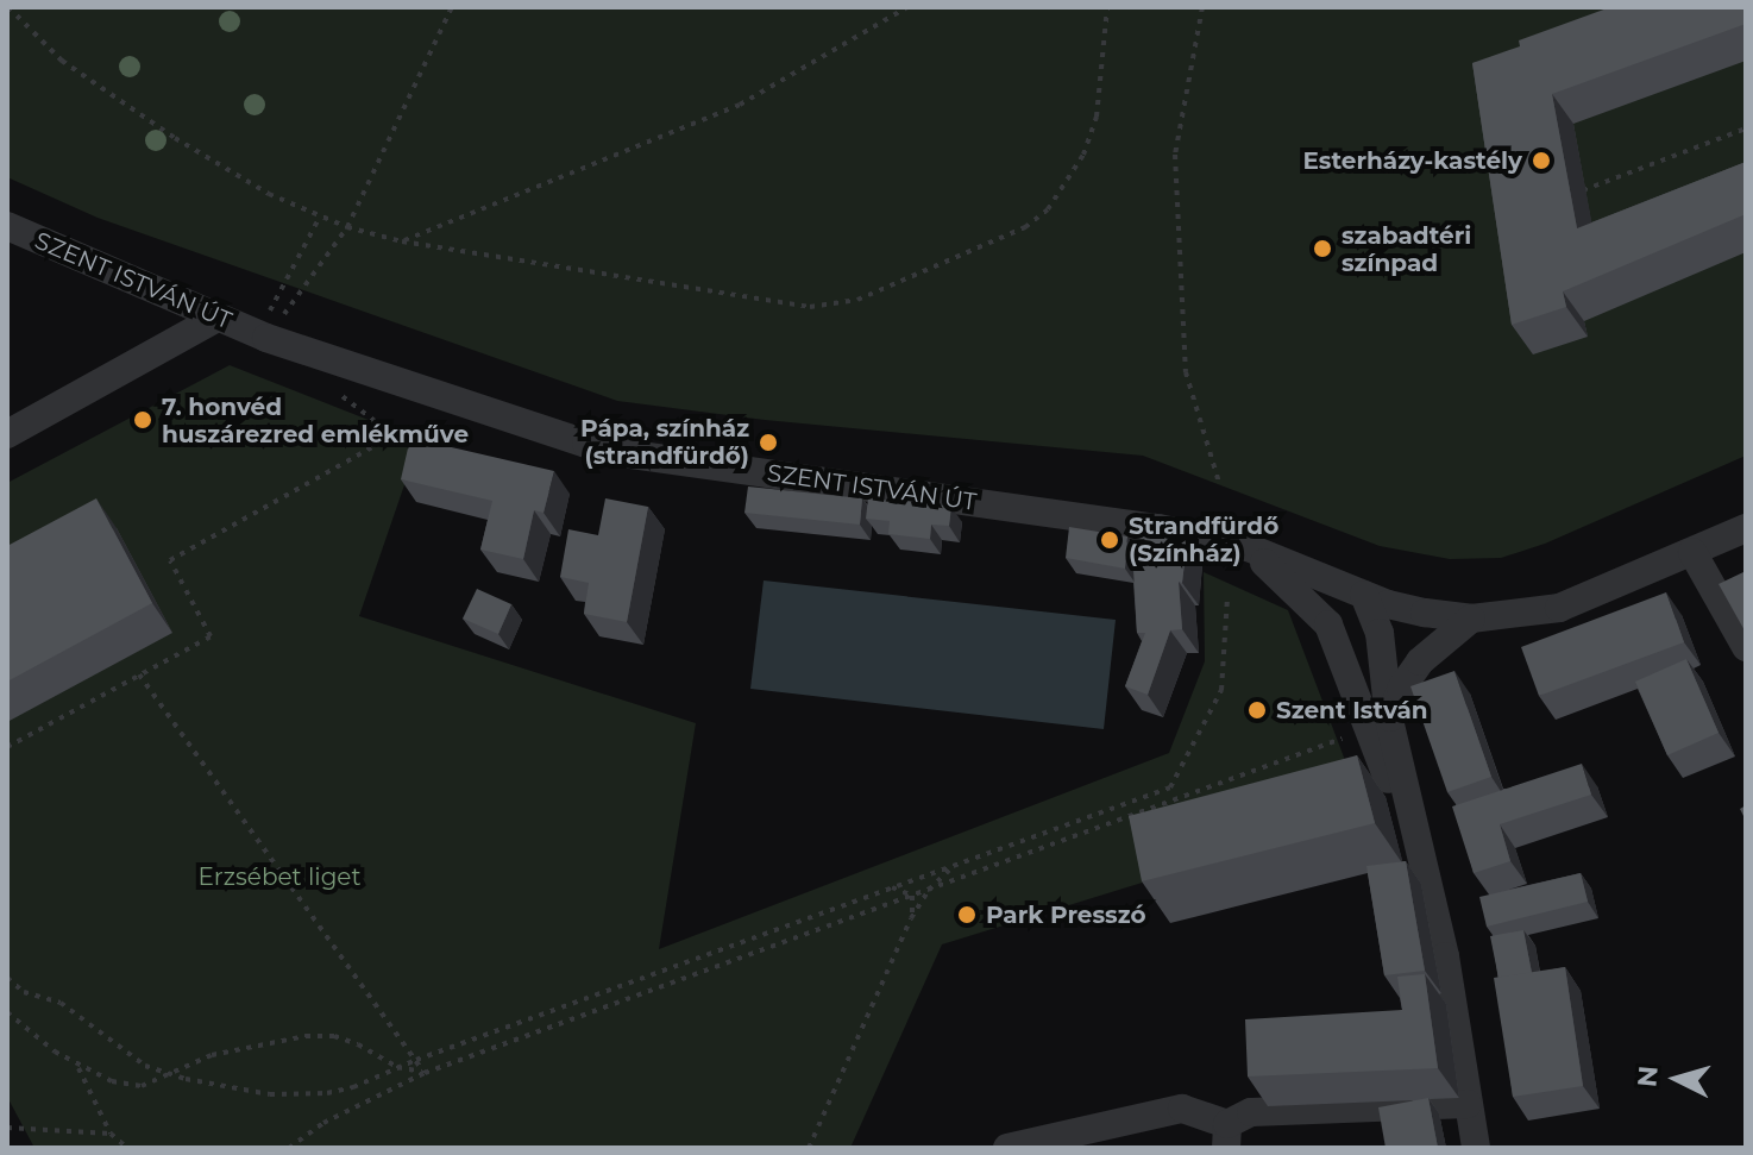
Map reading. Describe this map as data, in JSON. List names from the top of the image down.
{
  "streets": {
    "street": ["SZENT ISTVÁN ÚT"]
  },
  "parks": ["Erzsébet liget"],
  "places": [
    "Esterházy-kastély",
    "szabadtéri színpad",
    "7. honvéd huszárezred emlékműve",
    "Pápa, színház (strandfürdő)",
    "Strandfürdő (Színház)",
    "Szent István",
    "Park Presszó"
  ],
  "north": "left"
}
